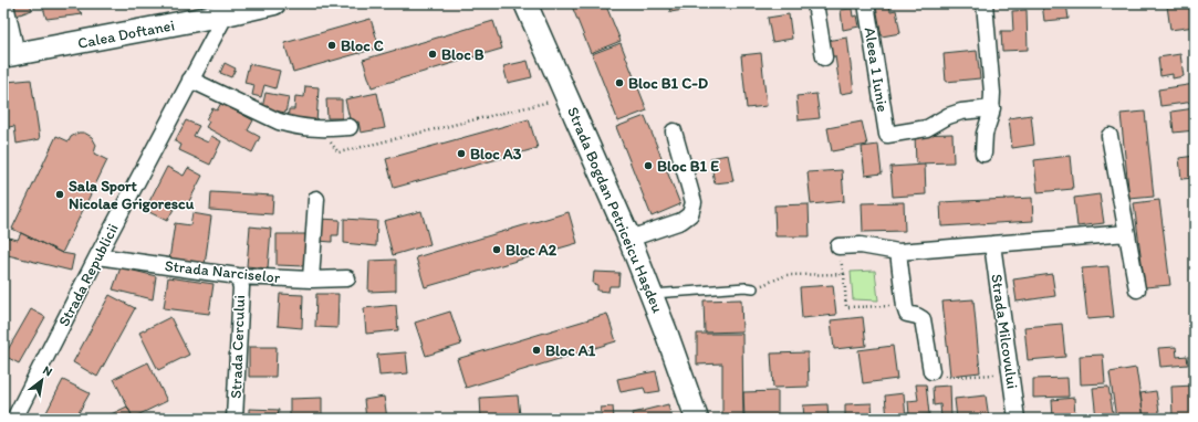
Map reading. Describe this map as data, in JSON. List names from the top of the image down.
{
  "streets": {
    "street": [
      "Calea Doftanei",
      "Aleea 1 Iunie",
      "Strada Bogdan Petriceicu Hașdeu",
      "Strada Narciselor",
      "Strada Republicii",
      "Strada Milcovului",
      "Strada Cercului"
    ]
  },
  "crossings": [
    ["Calea Doftanei", "Strada Republicii"],
    ["Strada Narciselor", "Strada Republicii"],
    ["Strada Narciselor", "Strada Cercului"]
  ],
  "places": [
    "Bloc C",
    "Bloc B",
    "Bloc B1 C-D",
    "Bloc A3",
    "Bloc B1 E",
    "Sala Sport Nicolae Grigorescu",
    "Bloc A2",
    "Bloc A1"
  ],
  "north": "top right"
}
